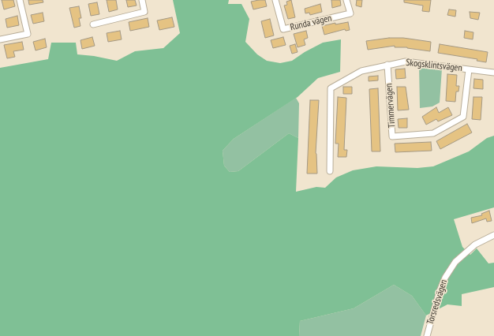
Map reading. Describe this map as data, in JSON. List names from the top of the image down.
{
  "streets": {
    "street": [
      "Runda vägen",
      "Skogsklintsvägen",
      "Timmervägen",
      "Torsredsvägen"
    ]
  },
  "crossings": [
    ["Skogsklintsvägen", "Timmervägen"]
  ]
}
